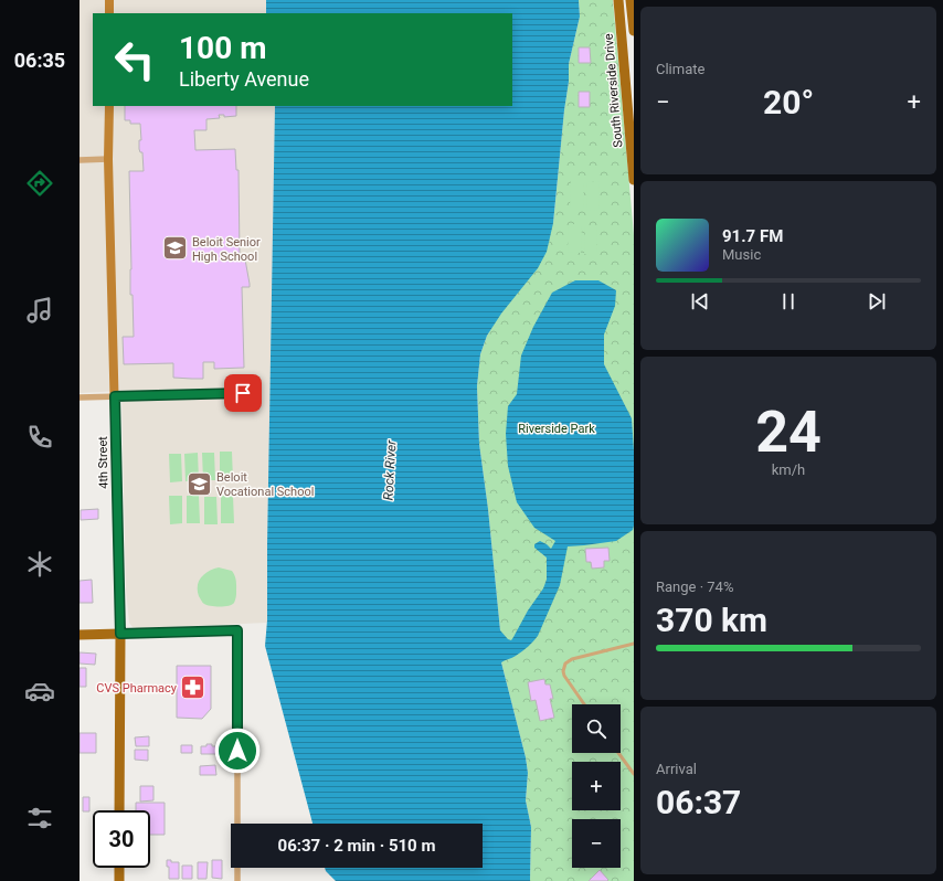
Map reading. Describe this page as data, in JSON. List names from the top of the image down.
{
  "streets": {
    "main road": ["South Riverside Drive", "4th Street"]
  },
  "water": ["Rock River"],
  "parks": ["Riverside Park"],
  "places": {
    "school or university": ["Beloit Senior High School", "Beloit Vocational School"],
    "pharmacy": ["CVS Pharmacy"]
  },
  "page": {
    "tabs": "06:35",
    "tile": [
      "Climate",
      ["24", "km/h"],
      ["Range · 74%", "370 km"],
      ["Arrival", "06:37"]
    ],
    "turn": ["100 m", "Liberty Avenue"],
    "heat": ["−", "20°", "+"],
    "song": ["91.7 FM", "Music"],
    "map_buttons": ["+", "−"],
    "limit": "30",
    "trip": "06:37 · 2 min · 510 m"
  }
}
